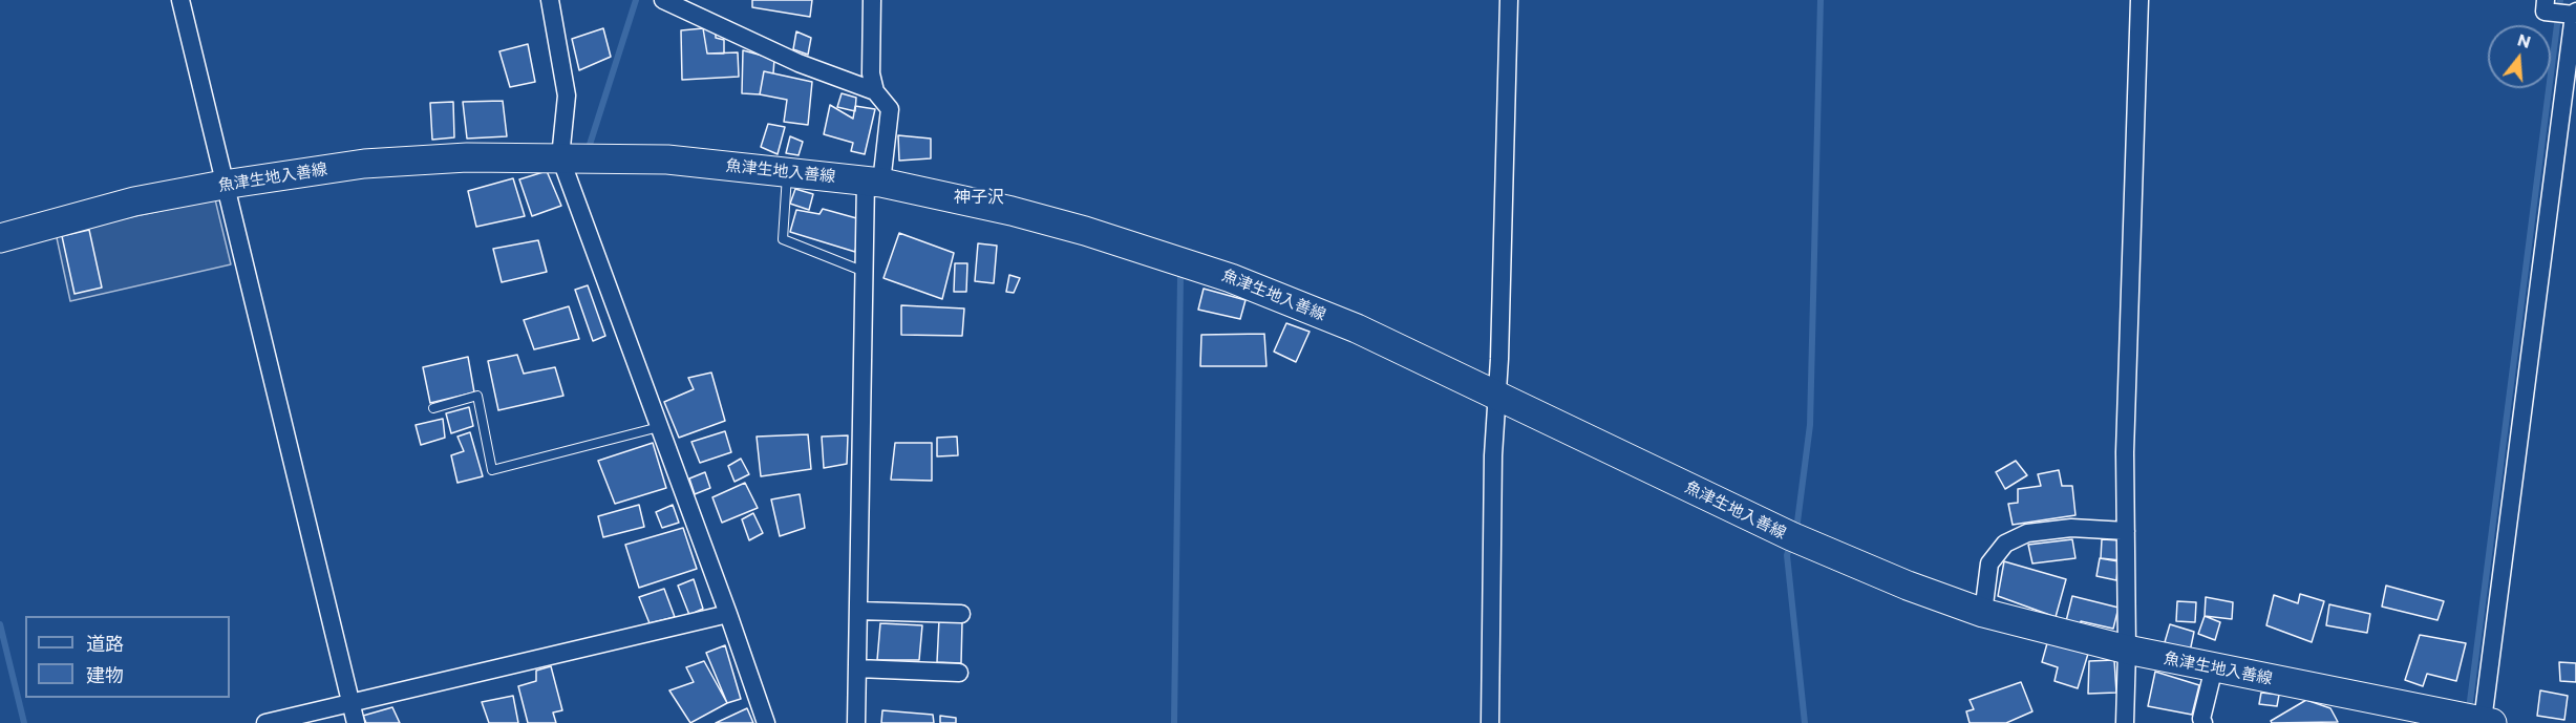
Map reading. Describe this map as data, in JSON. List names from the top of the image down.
{
  "streets": {
    "main road": ["魚津生地入善線"]
  },
  "districts": ["神子沢"],
  "legend": ["道路", "建物"],
  "north": "top"
}
